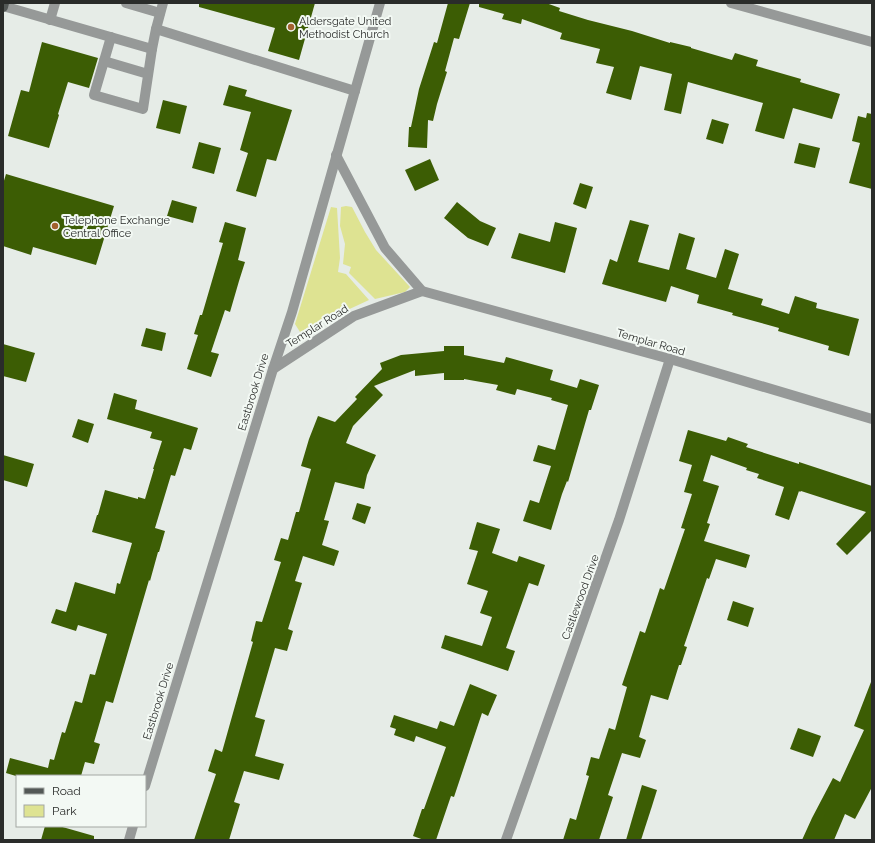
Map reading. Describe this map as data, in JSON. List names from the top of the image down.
{
  "streets": {
    "street": ["Templar Road", "Eastbrook Drive", "Castlewood Drive"]
  },
  "crossings": [
    ["Templar Road", "Eastbrook Drive"],
    ["Templar Road", "Castlewood Drive"]
  ],
  "places": ["Aldersgate United Methodist Church", "Telephone Exchange Central Office"],
  "legend": ["Road", "Park"]
}
